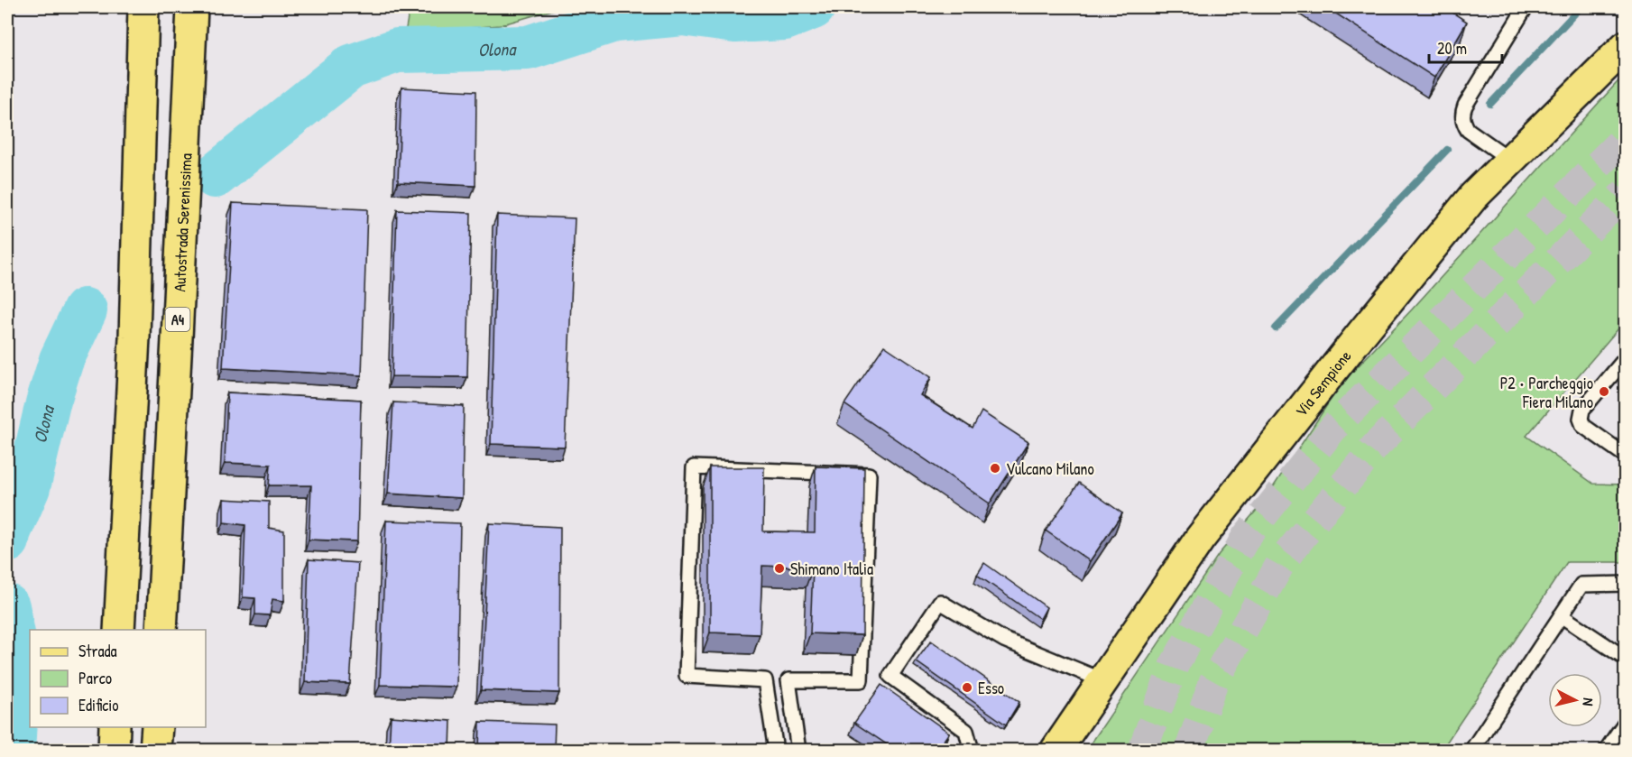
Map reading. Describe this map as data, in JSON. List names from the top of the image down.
{
  "streets": {
    "main road": ["Autostrada Serenissima", "A4", "Via Sempione"]
  },
  "water": ["Olona"],
  "places": [
    "P2 • Parcheggio Fiera Milano",
    "Vulcano Milano",
    "Shimano Italia",
    "Esso"
  ],
  "legend": ["Strada", "Parco", "Edificio"],
  "scale_bar": "20 m",
  "north": "right"
}
